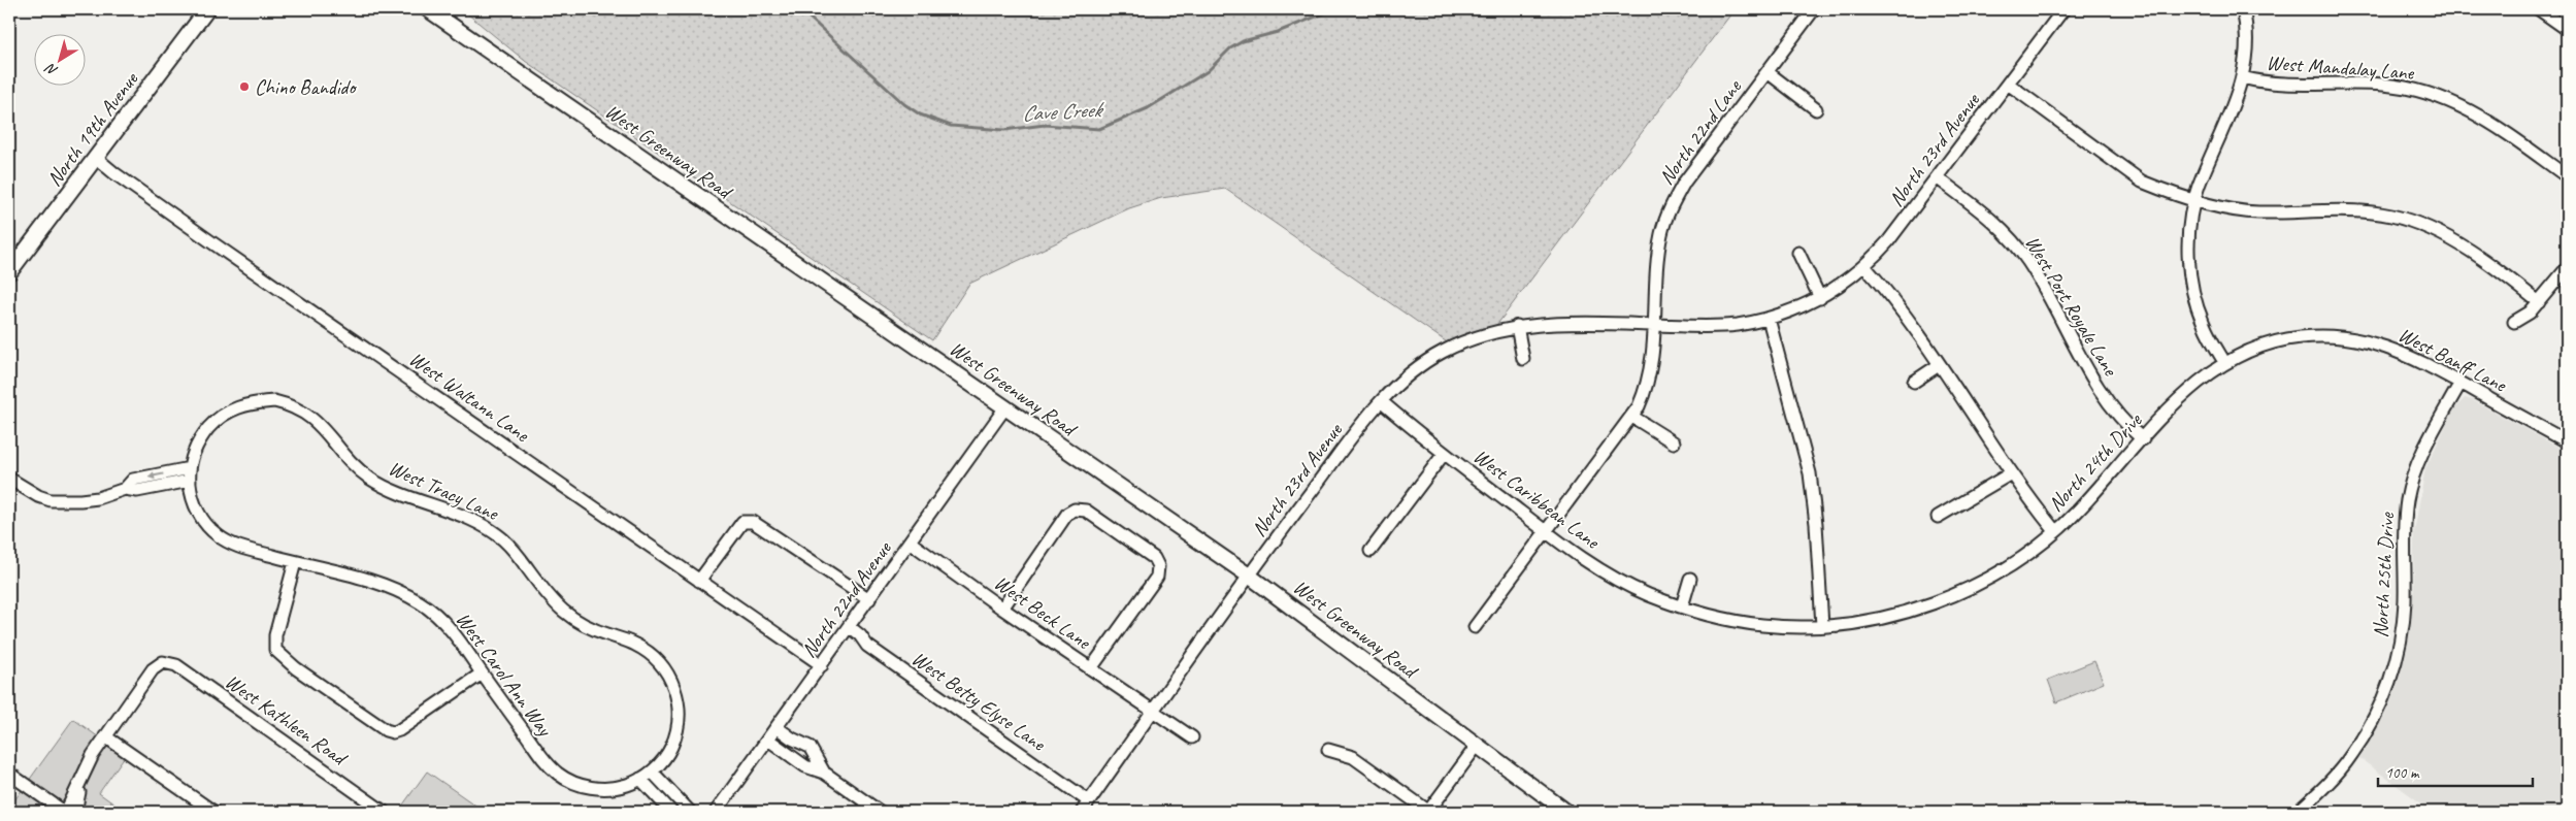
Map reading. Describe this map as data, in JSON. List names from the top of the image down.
{
  "streets": {
    "main road": ["North 19th Avenue", "West Greenway Road"],
    "street": [
      "West Mandalay Lane",
      "North 22nd Lane",
      "North 23rd Avenue",
      "West Port Royale Lane",
      "West Banff Lane",
      "West Waltann Lane",
      "North 24th Drive",
      "West Tracy Lane",
      "West Caribbean Lane",
      "North 25th Drive",
      "North 22nd Avenue",
      "West Beck Lane",
      "West Carol Ann Way",
      "West Betty Elyse Lane",
      "West Kathleen Road"
    ]
  },
  "crossings": [
    ["North 19th Avenue", "West Waltann Lane"],
    ["North 22nd Lane", "North 23rd Avenue"],
    ["North 22nd Lane", "West Caribbean Lane"],
    ["North 23rd Avenue", "West Greenway Road"],
    ["North 23rd Avenue", "West Port Royale Lane"],
    ["North 23rd Avenue", "West Caribbean Lane"],
    ["North 23rd Avenue", "West Beck Lane"],
    ["North 23rd Avenue", "West Betty Elyse Lane"],
    ["West Greenway Road", "North 22nd Avenue"],
    ["West Port Royale Lane", "North 24th Drive"],
    ["West Banff Lane", "North 24th Drive"],
    ["West Banff Lane", "North 25th Drive"],
    ["West Waltann Lane", "North 22nd Avenue"],
    ["North 24th Drive", "West Caribbean Lane"],
    ["West Tracy Lane", "West Carol Ann Way"],
    ["North 22nd Avenue", "West Beck Lane"],
    ["North 22nd Avenue", "West Betty Elyse Lane"]
  ],
  "water": ["Cave Creek"],
  "places": ["Chino Bandido"],
  "scale_bar": "100 m",
  "north": "bottom left"
}
